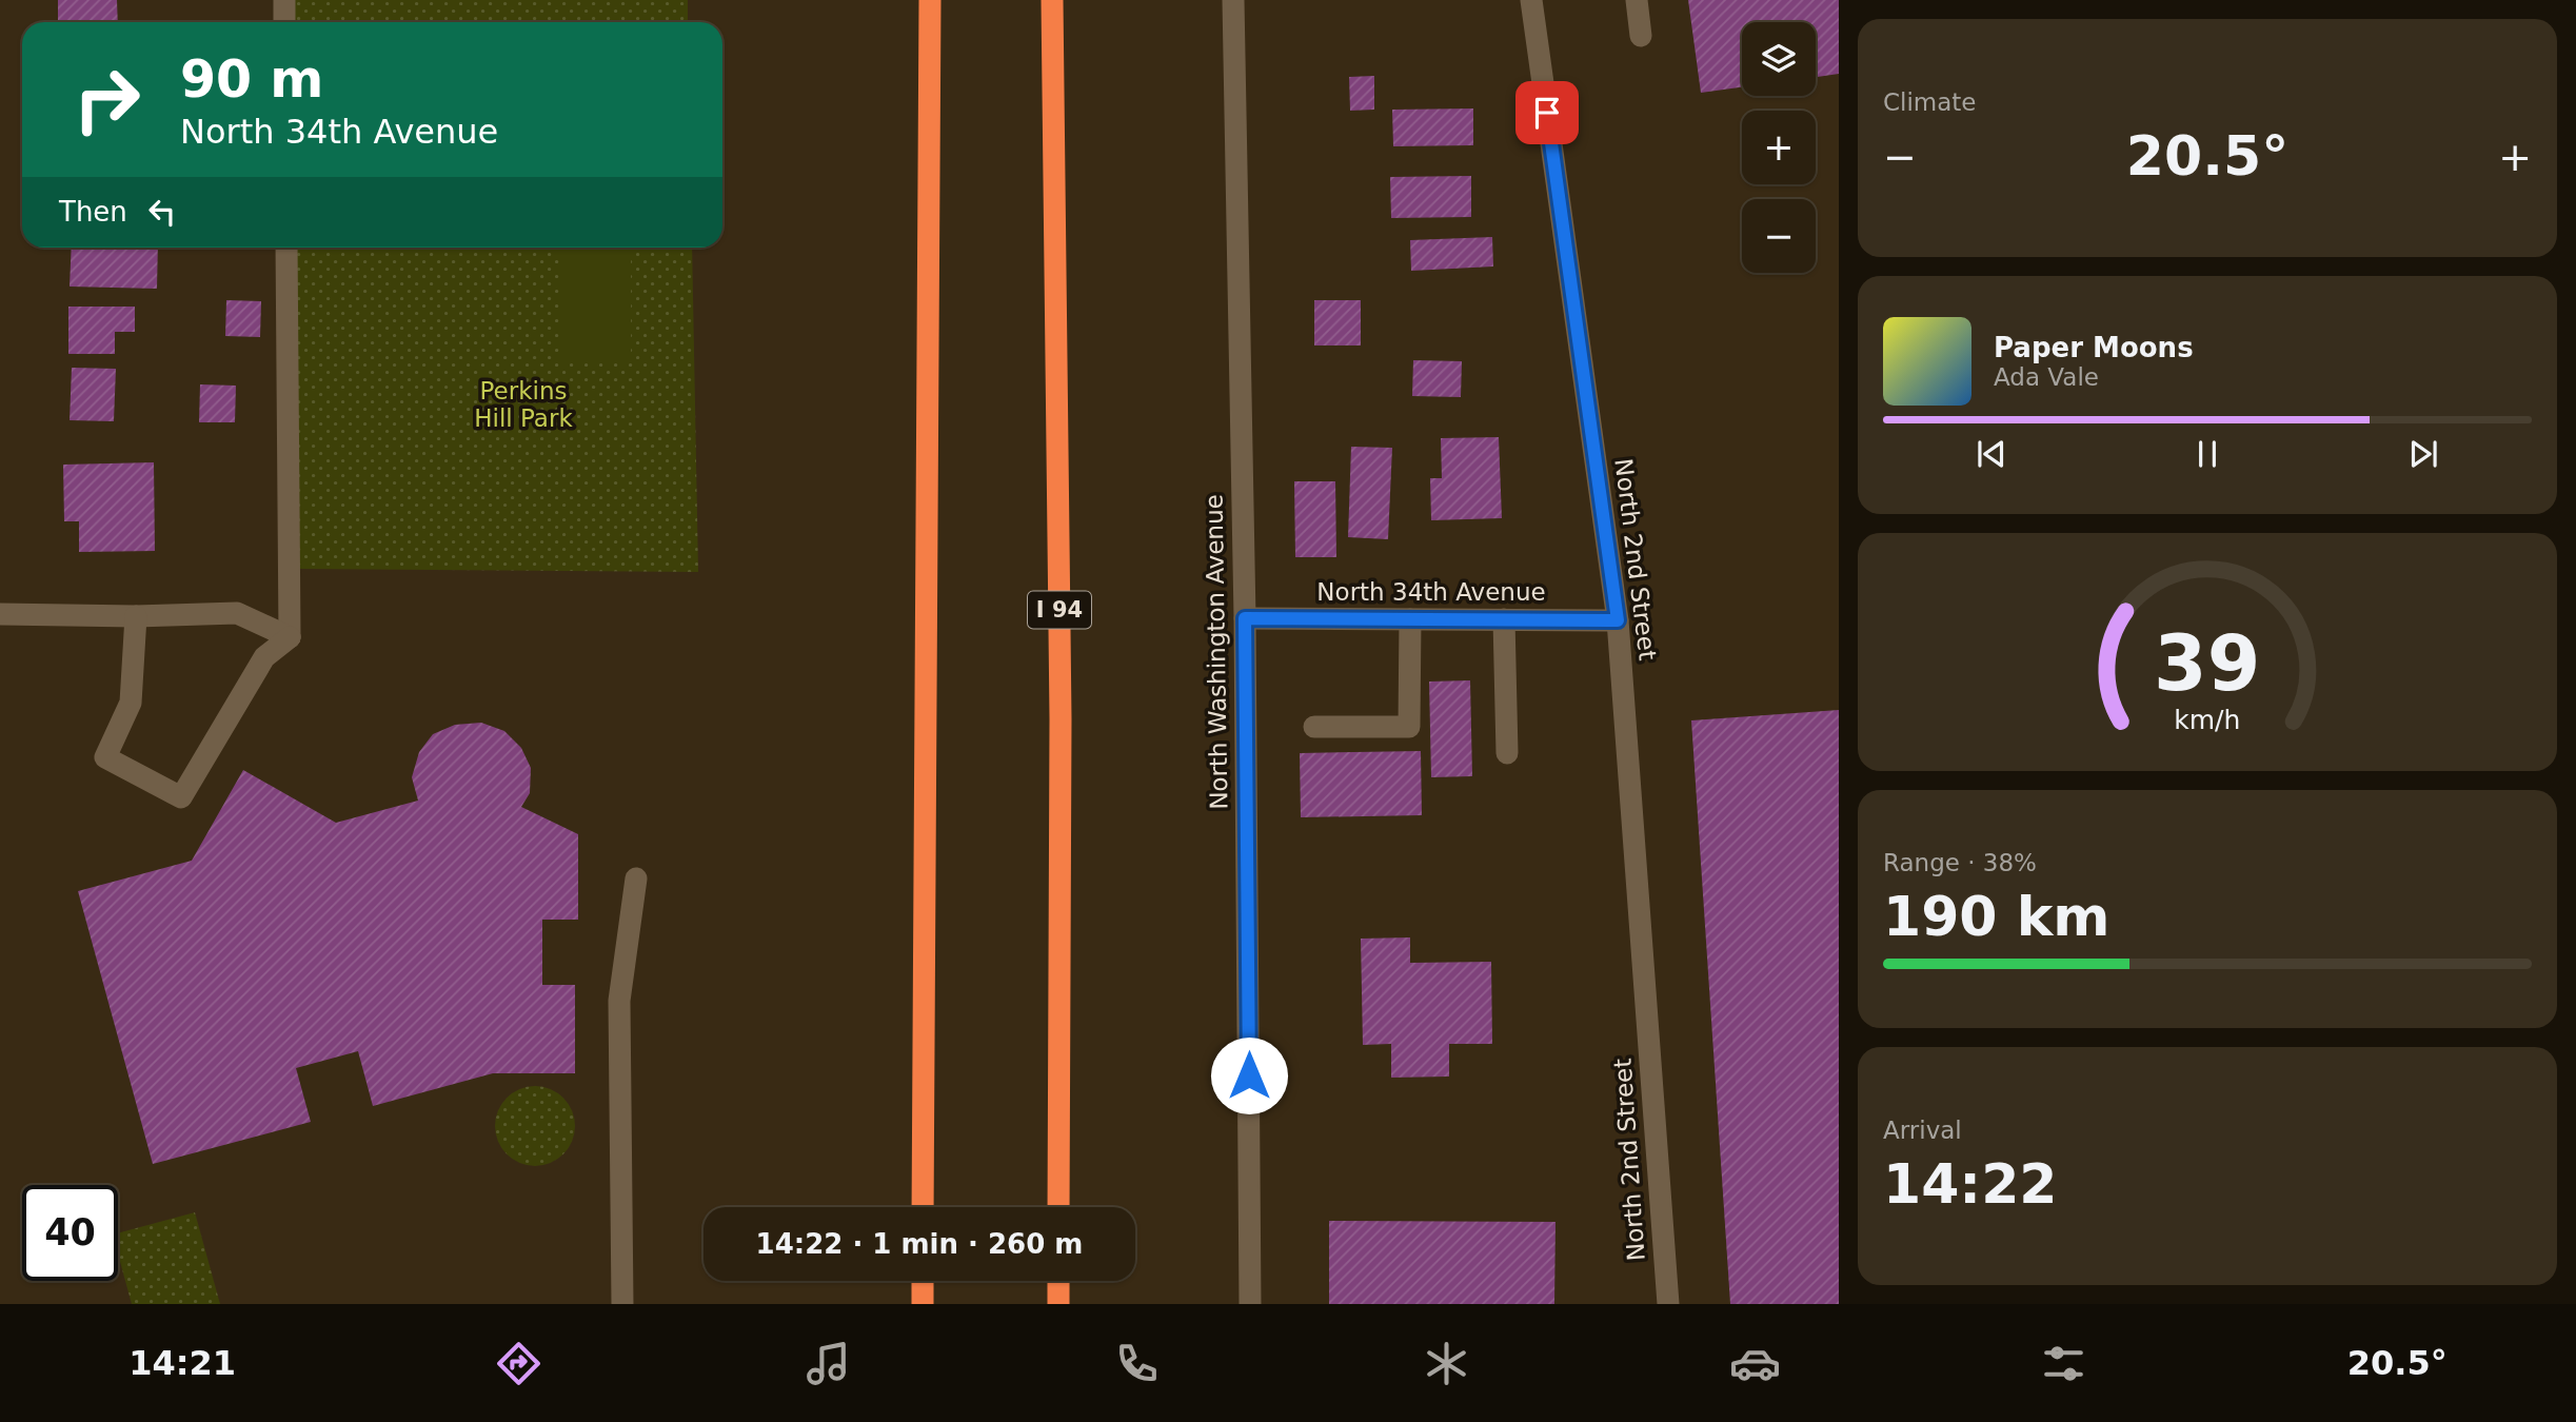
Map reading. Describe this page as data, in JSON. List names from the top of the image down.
{
  "streets": {
    "highway": ["I 94"],
    "street": ["North 2nd Street", "North 34th Avenue", "North Washington Avenue"]
  },
  "crossings": [
    ["North 2nd Street", "North 34th Avenue"],
    ["North 34th Avenue", "North Washington Avenue"]
  ],
  "parks": ["Perkins Hill Park"],
  "page": {
    "tile": [
      "Climate",
      ["Range · 38%", "190 km"],
      ["Arrival", "14:22"]
    ],
    "map_buttons": ["+", "−"],
    "turn": ["90 m", "North 34th Avenue"],
    "heat": ["−", "20.5°", "+"],
    "then": "Then",
    "song": ["Paper Moons", "Ada Vale"],
    "limit": "40",
    "trip": "14:22 · 1 min · 260 m",
    "tabs": ["14:21", "20.5°"],
    "gauge": ["39", "km/h"]
  }
}
